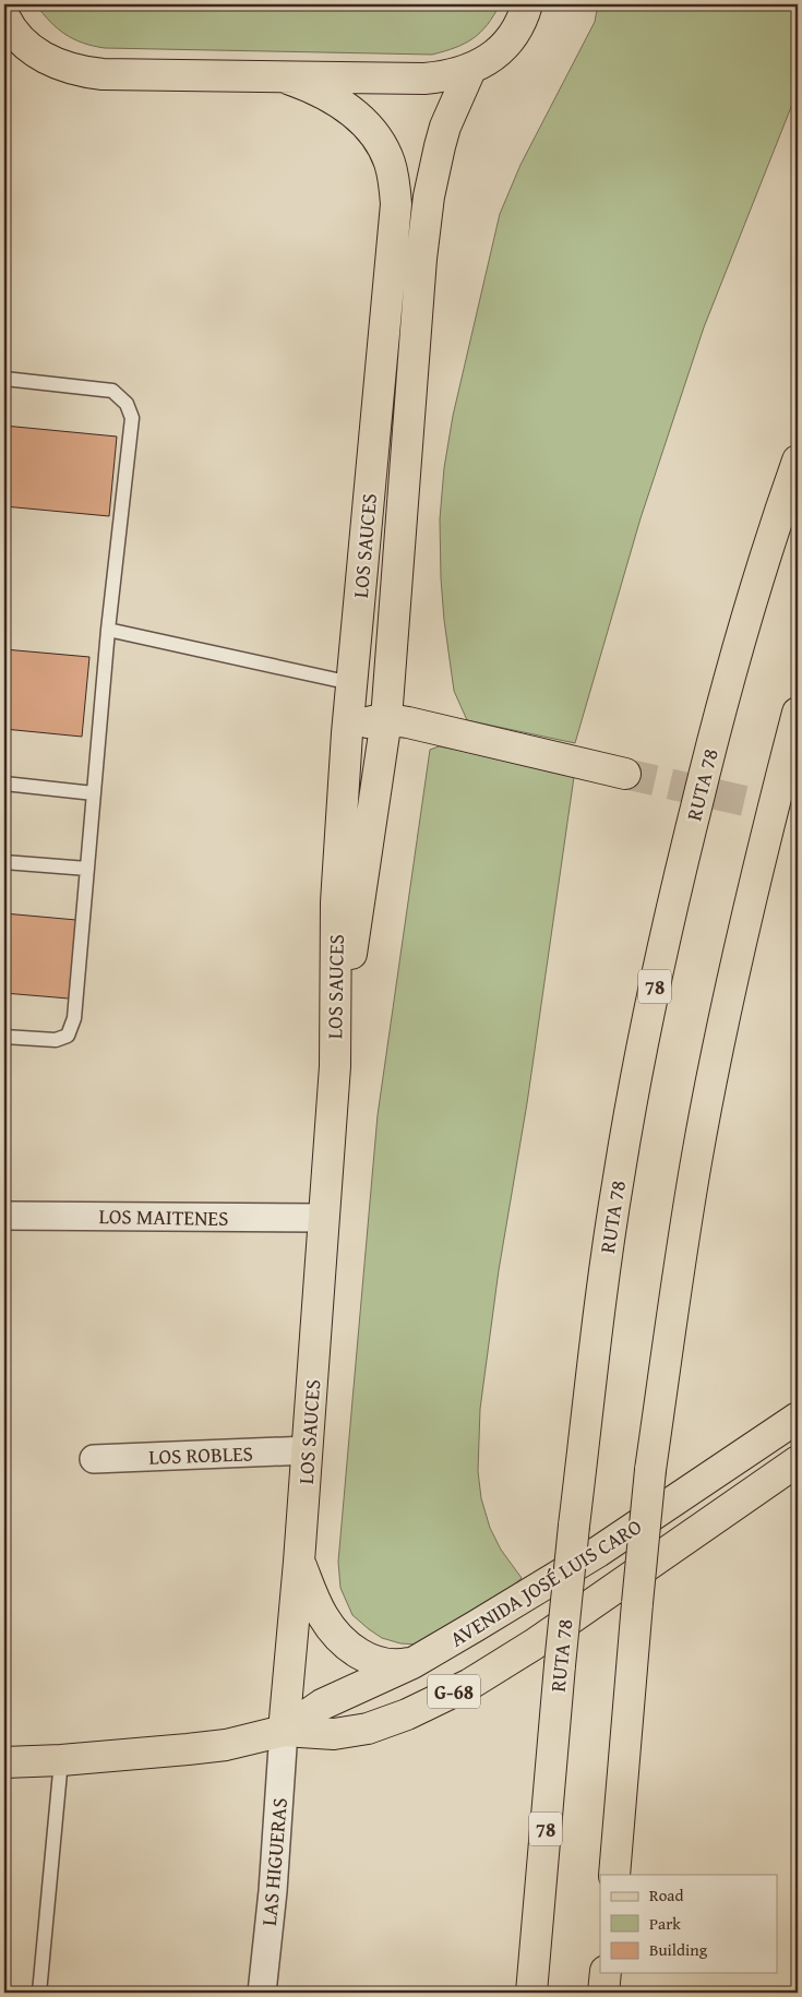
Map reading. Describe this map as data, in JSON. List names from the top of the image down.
{
  "streets": {
    "main road": [
      "LOS SAUCES",
      "RUTA 78",
      "78",
      "AVENIDA JOSÉ LUIS CARO",
      "G-68"
    ],
    "street": ["LOS MAITENES", "LOS ROBLES", "LAS HIGUERAS"]
  },
  "crossings": [
    ["LOS SAUCES", "LOS MAITENES"],
    ["LOS SAUCES", "LOS ROBLES"],
    ["LOS SAUCES", "AVENIDA JOSÉ LUIS CARO"],
    ["LOS SAUCES", "LAS HIGUERAS"],
    ["AVENIDA JOSÉ LUIS CARO", "LAS HIGUERAS"]
  ],
  "legend": ["Road", "Park", "Building"]
}
